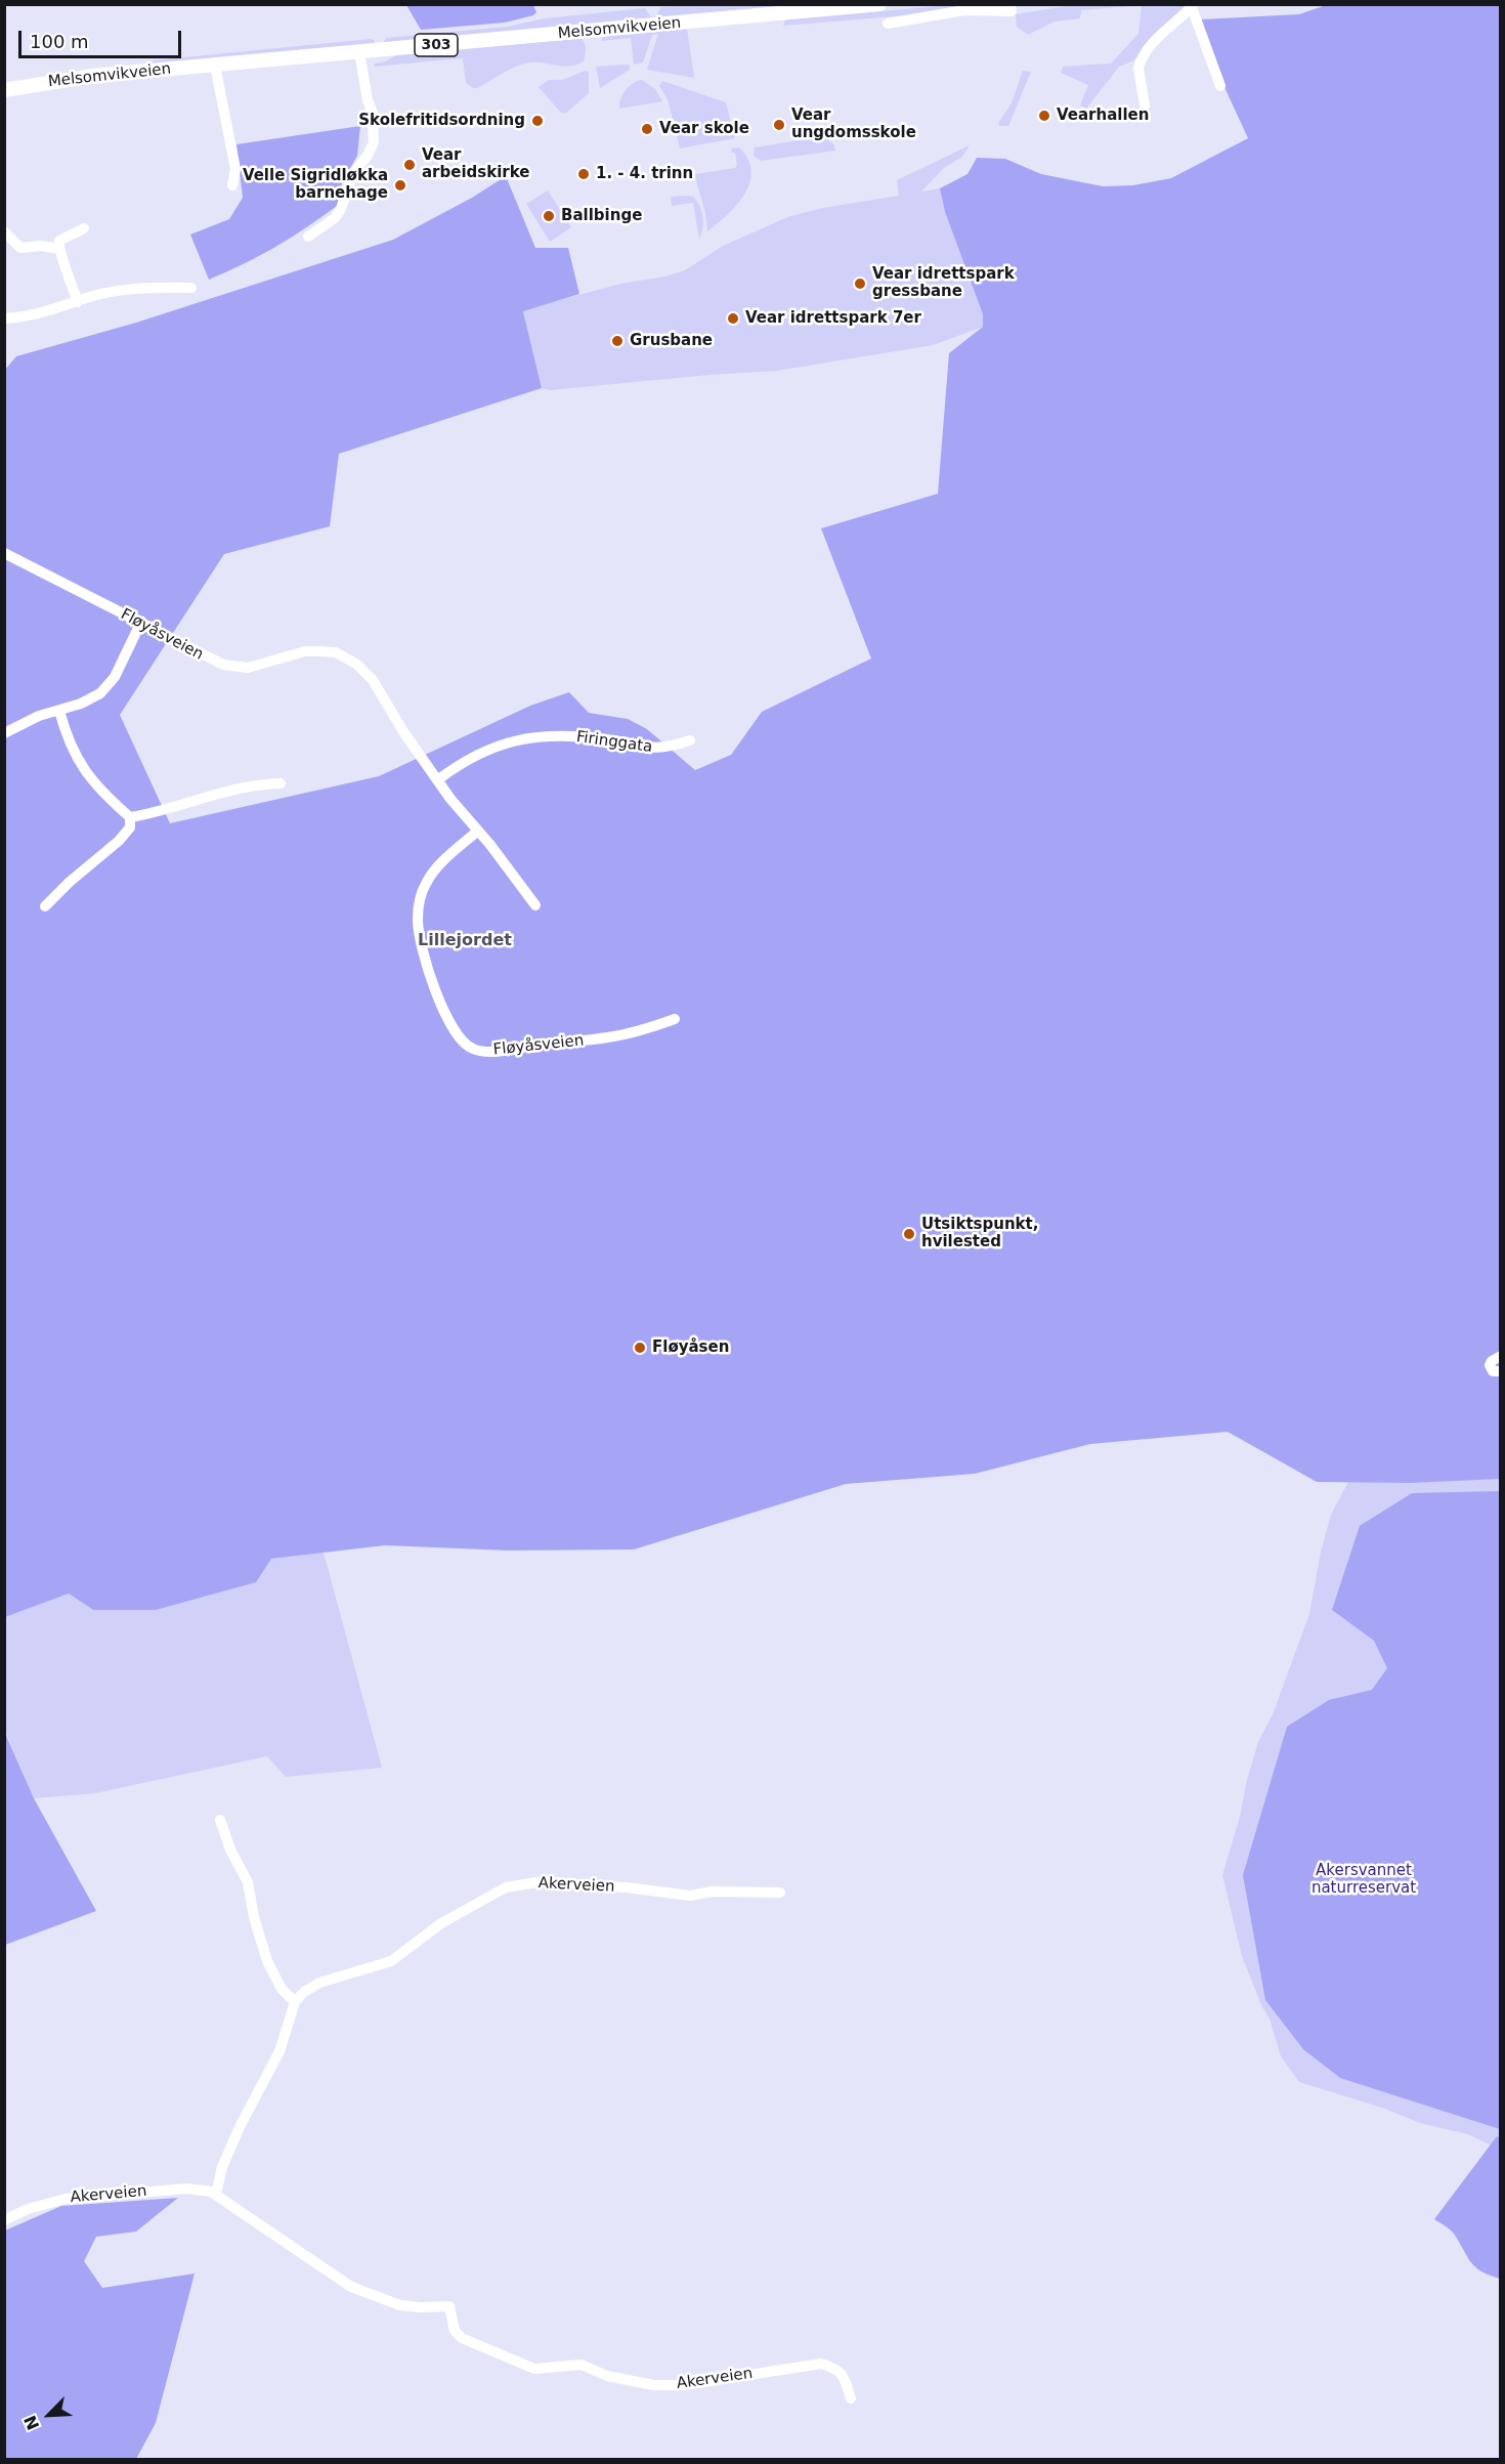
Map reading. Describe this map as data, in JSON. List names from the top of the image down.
{
  "streets": {
    "main road": ["Melsomvikveien", "303"],
    "street": ["Fløyåsveien", "Firinggata", "Akerveien"]
  },
  "crossings": [
    ["Fløyåsveien", "Firinggata"]
  ],
  "districts": ["Lillejordet"],
  "parks": ["Akersvannet naturreservat"],
  "places": [
    "Vearhallen",
    "Skolefritidsordning",
    "Vear ungdomsskole",
    "Vear skole",
    "Vear arbeidskirke",
    "1. - 4. trinn",
    "Velle Sigridløkka barnehage",
    "Ballbinge",
    "Vear idrettspark gressbane",
    "Vear idrettspark 7er",
    "Grusbane",
    "Utsiktspunkt, hvilested",
    "Fløyåsen"
  ],
  "scale_bar": "100 m",
  "north": "bottom left"
}
